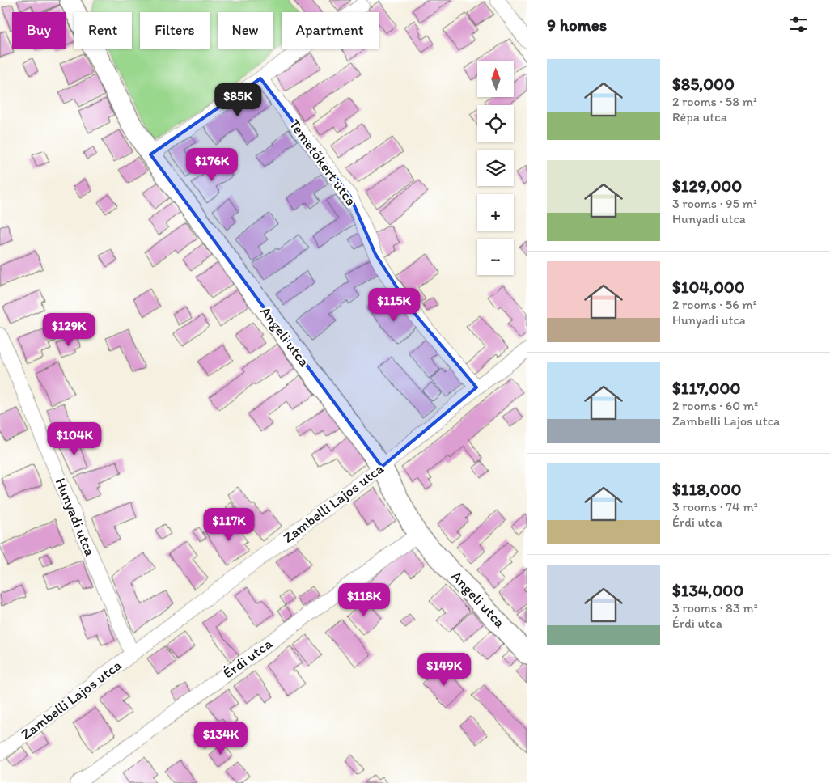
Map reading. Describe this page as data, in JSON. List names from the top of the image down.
{
  "streets": {
    "street": [
      "Temetőkert utca",
      "Angeli utca",
      "Zambelli Lajos utca",
      "Hunyadi utca",
      "Érdi utca"
    ]
  },
  "crossings": [
    ["Temetőkert utca", "Zambelli Lajos utca"],
    ["Angeli utca", "Zambelli Lajos utca"],
    ["Angeli utca", "Érdi utca"],
    ["Zambelli Lajos utca", "Hunyadi utca"]
  ],
  "north": "top",
  "page": {
    "heading": "9 homes",
    "chip": [
      "Buy",
      "Rent",
      "Filters",
      "New",
      "Apartment"
    ],
    "list": [
      {
        "name": "$85,000",
        "note": "2 rooms · 58 m² · Répa utca"
      },
      {
        "name": "$129,000",
        "note": "3 rooms · 95 m² · Hunyadi utca"
      },
      {
        "name": "$104,000",
        "note": "2 rooms · 56 m² · Hunyadi utca"
      },
      {
        "name": "$117,000",
        "note": "2 rooms · 60 m² · Zambelli Lajos utca"
      },
      {
        "name": "$118,000",
        "note": "3 rooms · 74 m² · Érdi utca"
      },
      {
        "name": "$134,000",
        "note": "3 rooms · 83 m² · Érdi utca"
      }
    ],
    "map_buttons": ["+", "−"],
    "price": [
      "$85K",
      "$176K",
      "$115K",
      "$129K",
      "$104K",
      "$117K",
      "$118K",
      "$149K",
      "$134K"
    ]
  }
}
